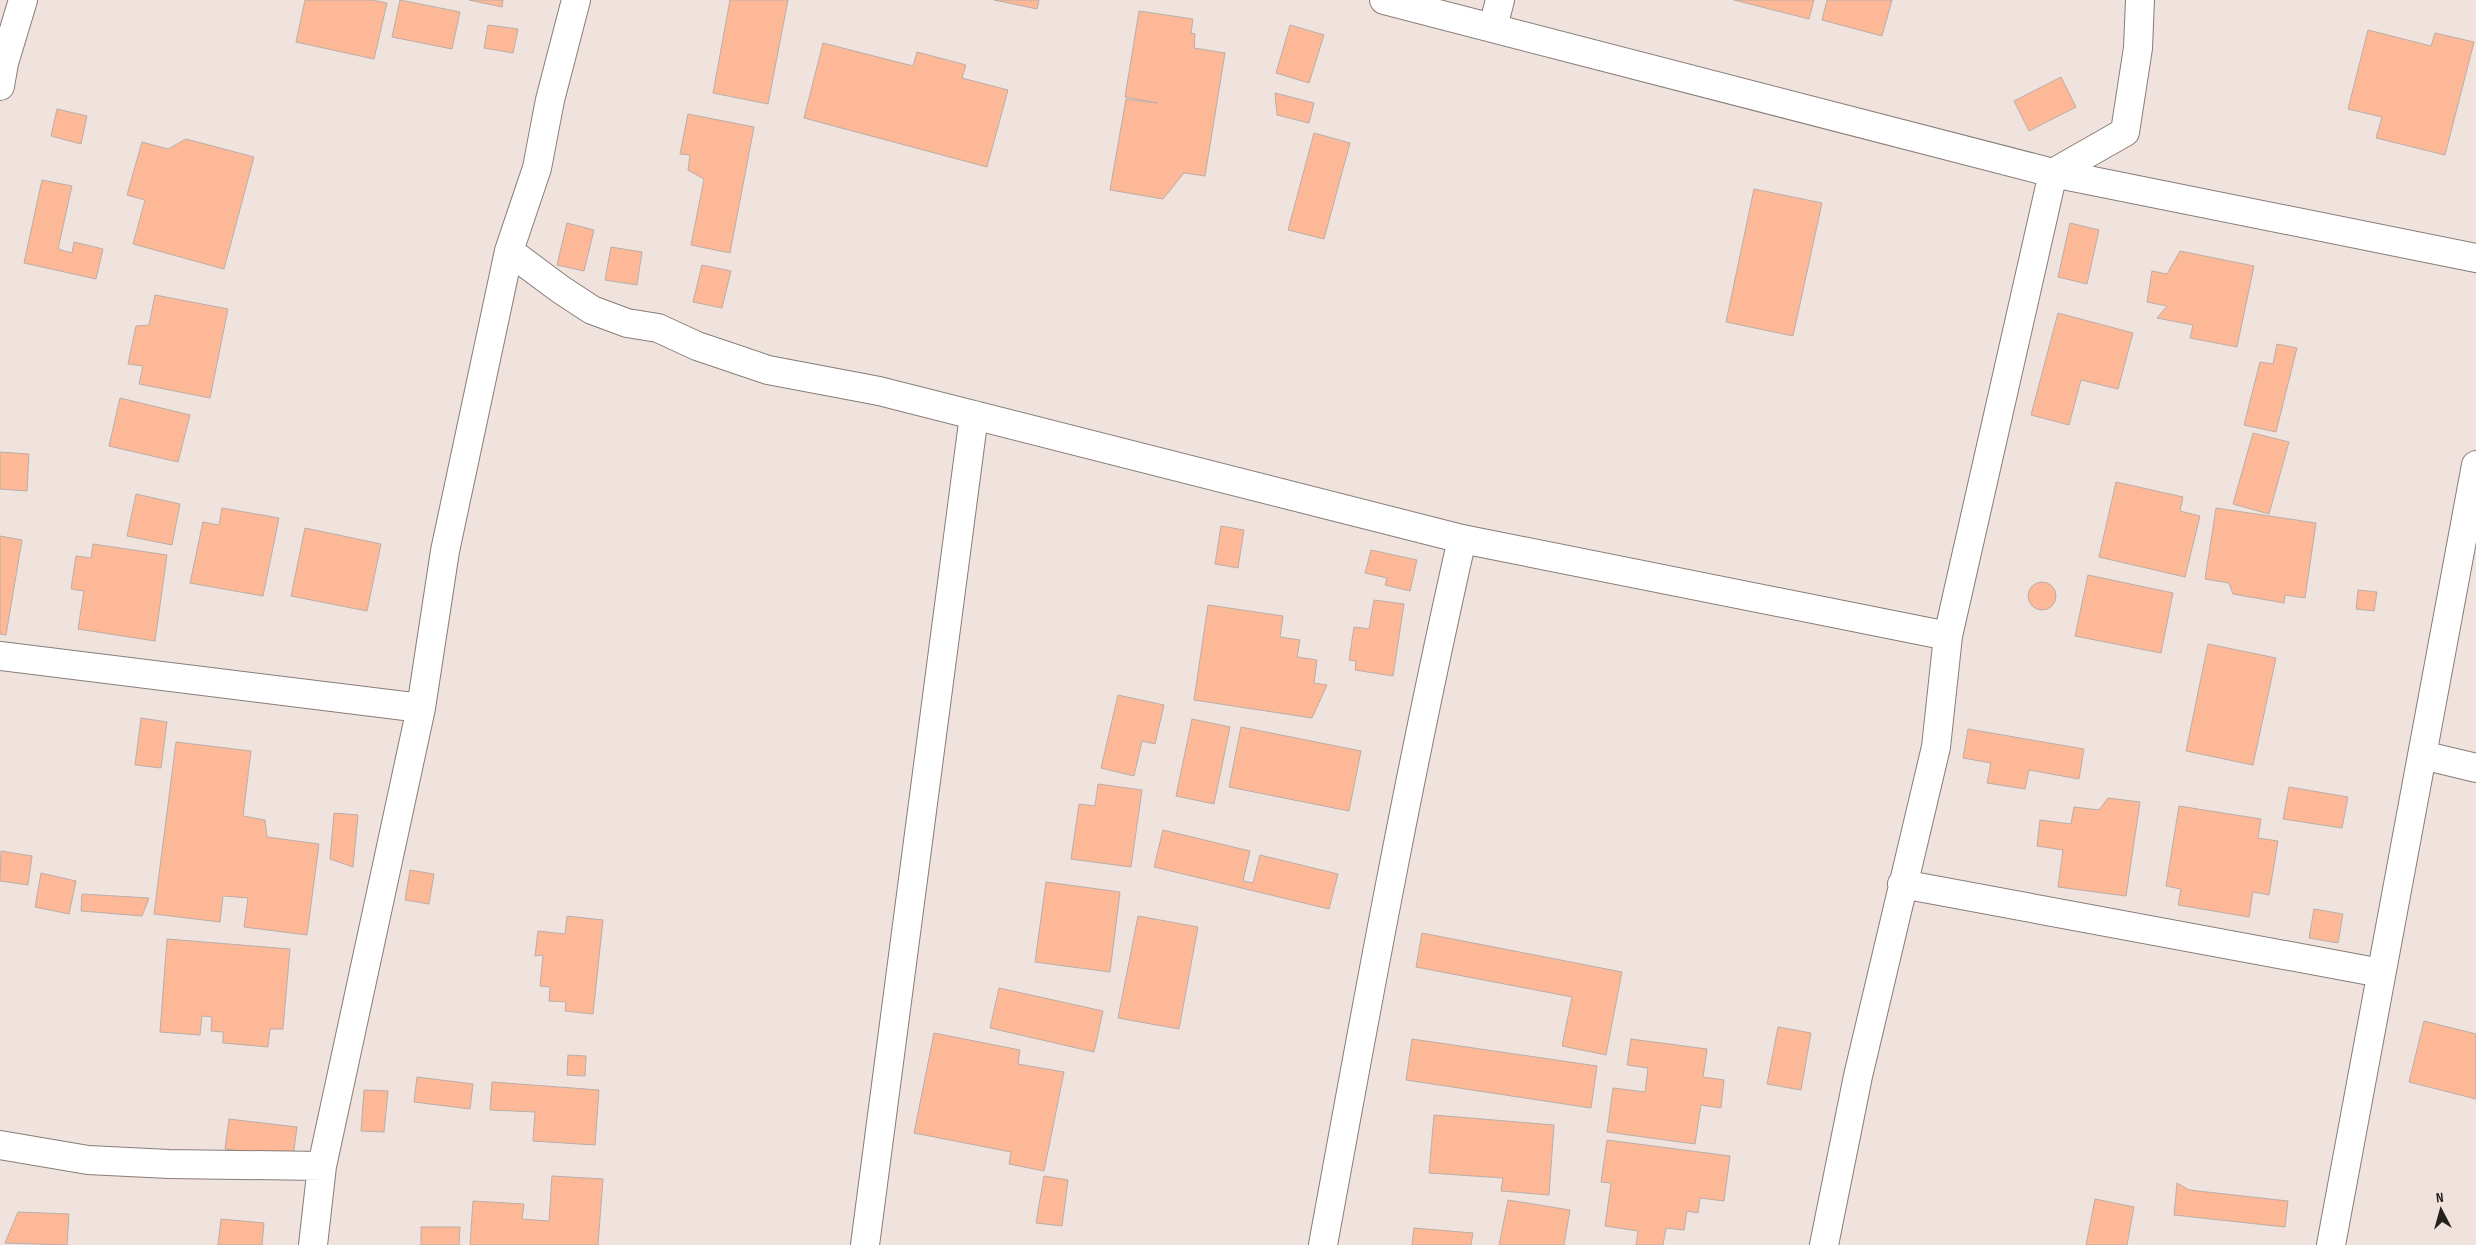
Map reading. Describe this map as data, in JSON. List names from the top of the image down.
{
  "north": "top"
}
